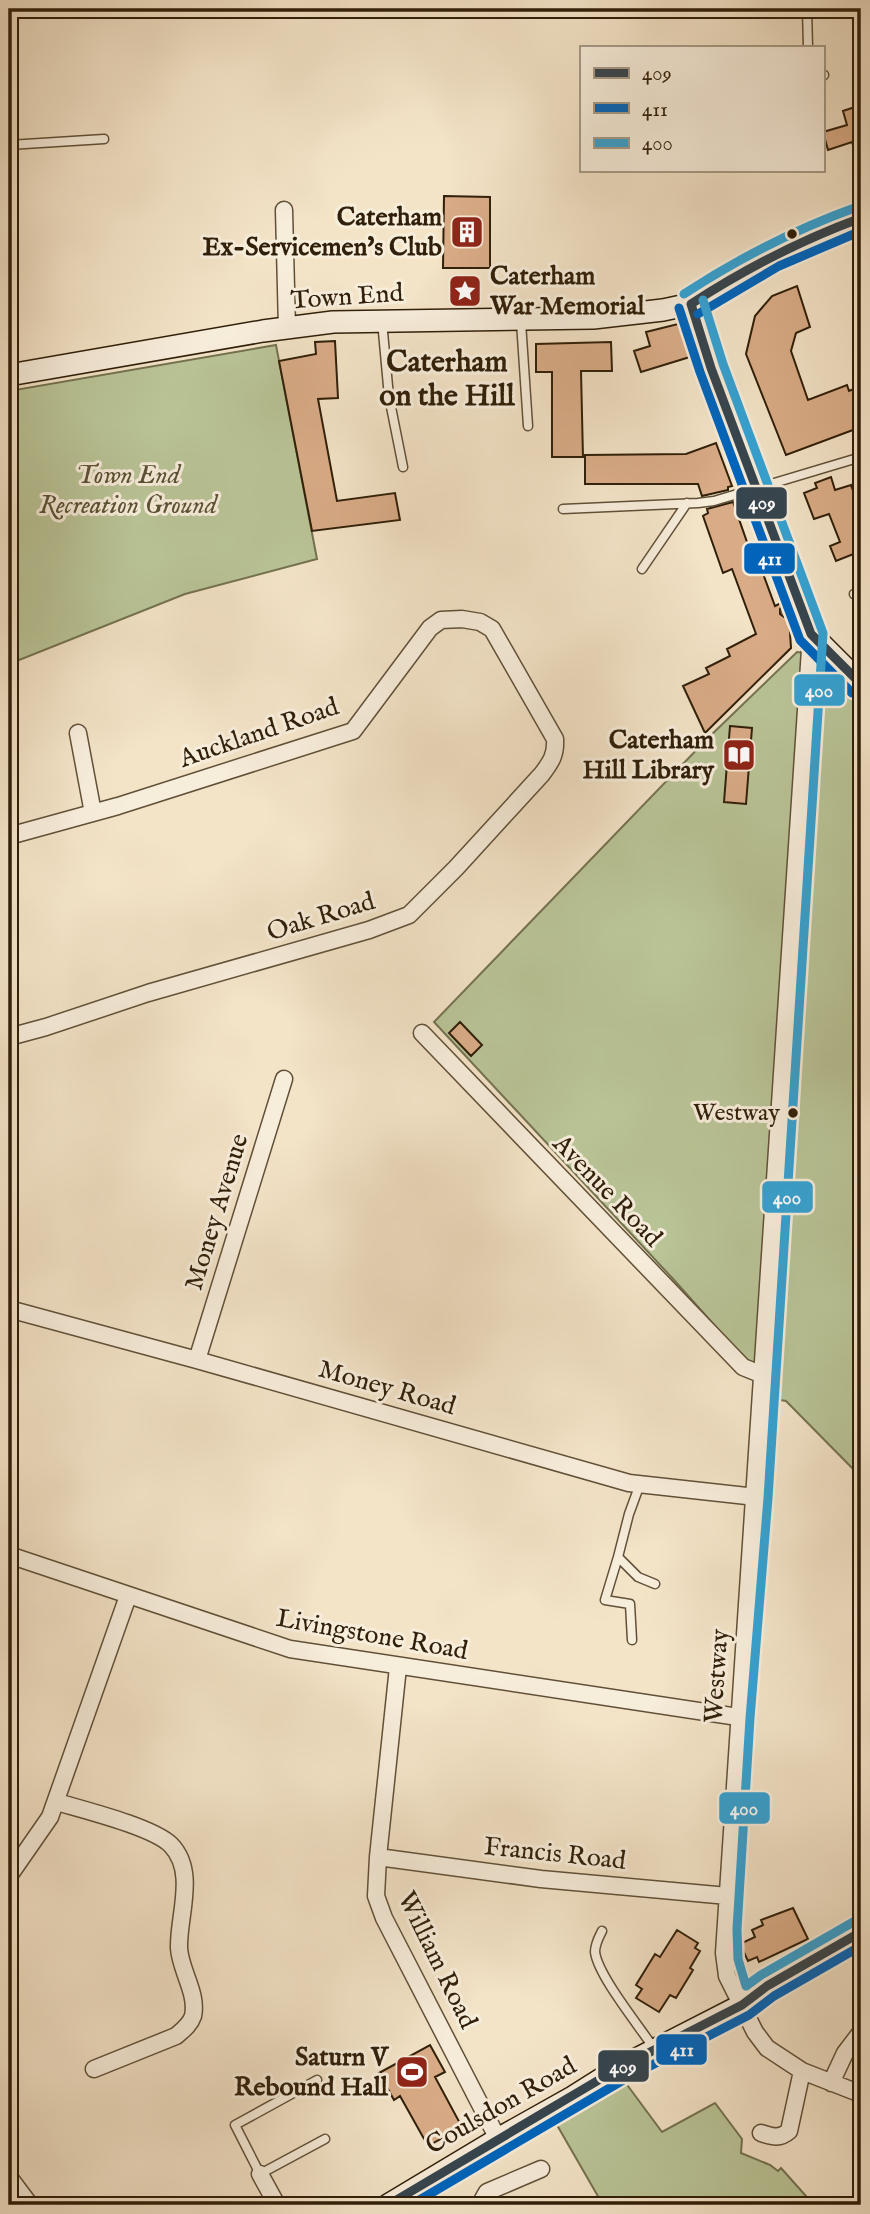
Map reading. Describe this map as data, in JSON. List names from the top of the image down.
{
  "streets": {
    "main road": ["Town End", "Coulsdon Road"],
    "street": [
      "Auckland Road",
      "Oak Road",
      "Avenue Road",
      "Money Avenue",
      "Money Road",
      "Livingstone Road",
      "Westway",
      "Francis Road",
      "William Road"
    ]
  },
  "crossings": [
    ["Auckland Road", "Oak Road"],
    ["Avenue Road", "Westway"],
    ["Money Avenue", "Money Road"],
    ["Money Road", "Westway"],
    ["Livingstone Road", "Westway"],
    ["Livingstone Road", "William Road"],
    ["Westway", "Francis Road"],
    ["Westway", "Coulsdon Road"],
    ["Francis Road", "William Road"],
    ["William Road", "Coulsdon Road"]
  ],
  "districts": ["Caterham on the Hill"],
  "parks": ["Town End Recreation Ground"],
  "places": {
    "building": ["Caterham Ex-Servicemen's Club"],
    "place": ["Caterham War Memorial"],
    "library": ["Caterham Hill Library"],
    "other": ["Westway"],
    "sports": ["Saturn V Rebound Hall"]
  },
  "lines": ["transit line 400", "transit line 409", "transit line 411"],
  "legend": ["409", "411", "400"]
}
